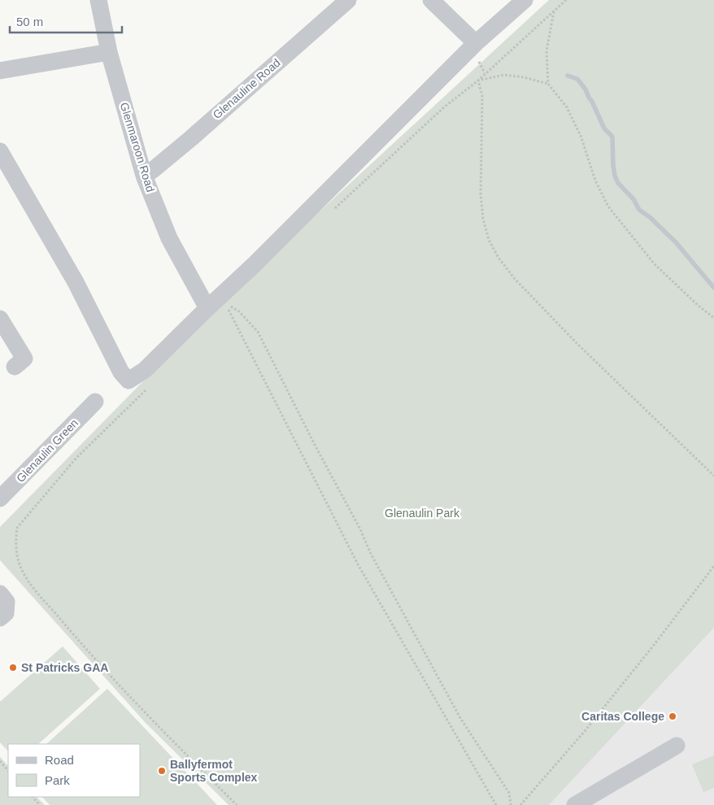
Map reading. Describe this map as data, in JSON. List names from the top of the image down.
{
  "streets": {
    "street": ["Glenauline Road", "Glenmaroon Road", "Glenaulin Green"]
  },
  "crossings": [
    ["Glenauline Road", "Glenmaroon Road"]
  ],
  "parks": ["Glenaulin Park"],
  "places": ["St Patricks GAA", "Caritas College", "Ballyfermot Sports Complex"],
  "legend": ["Road", "Park"],
  "scale_bar": "50 m"
}
